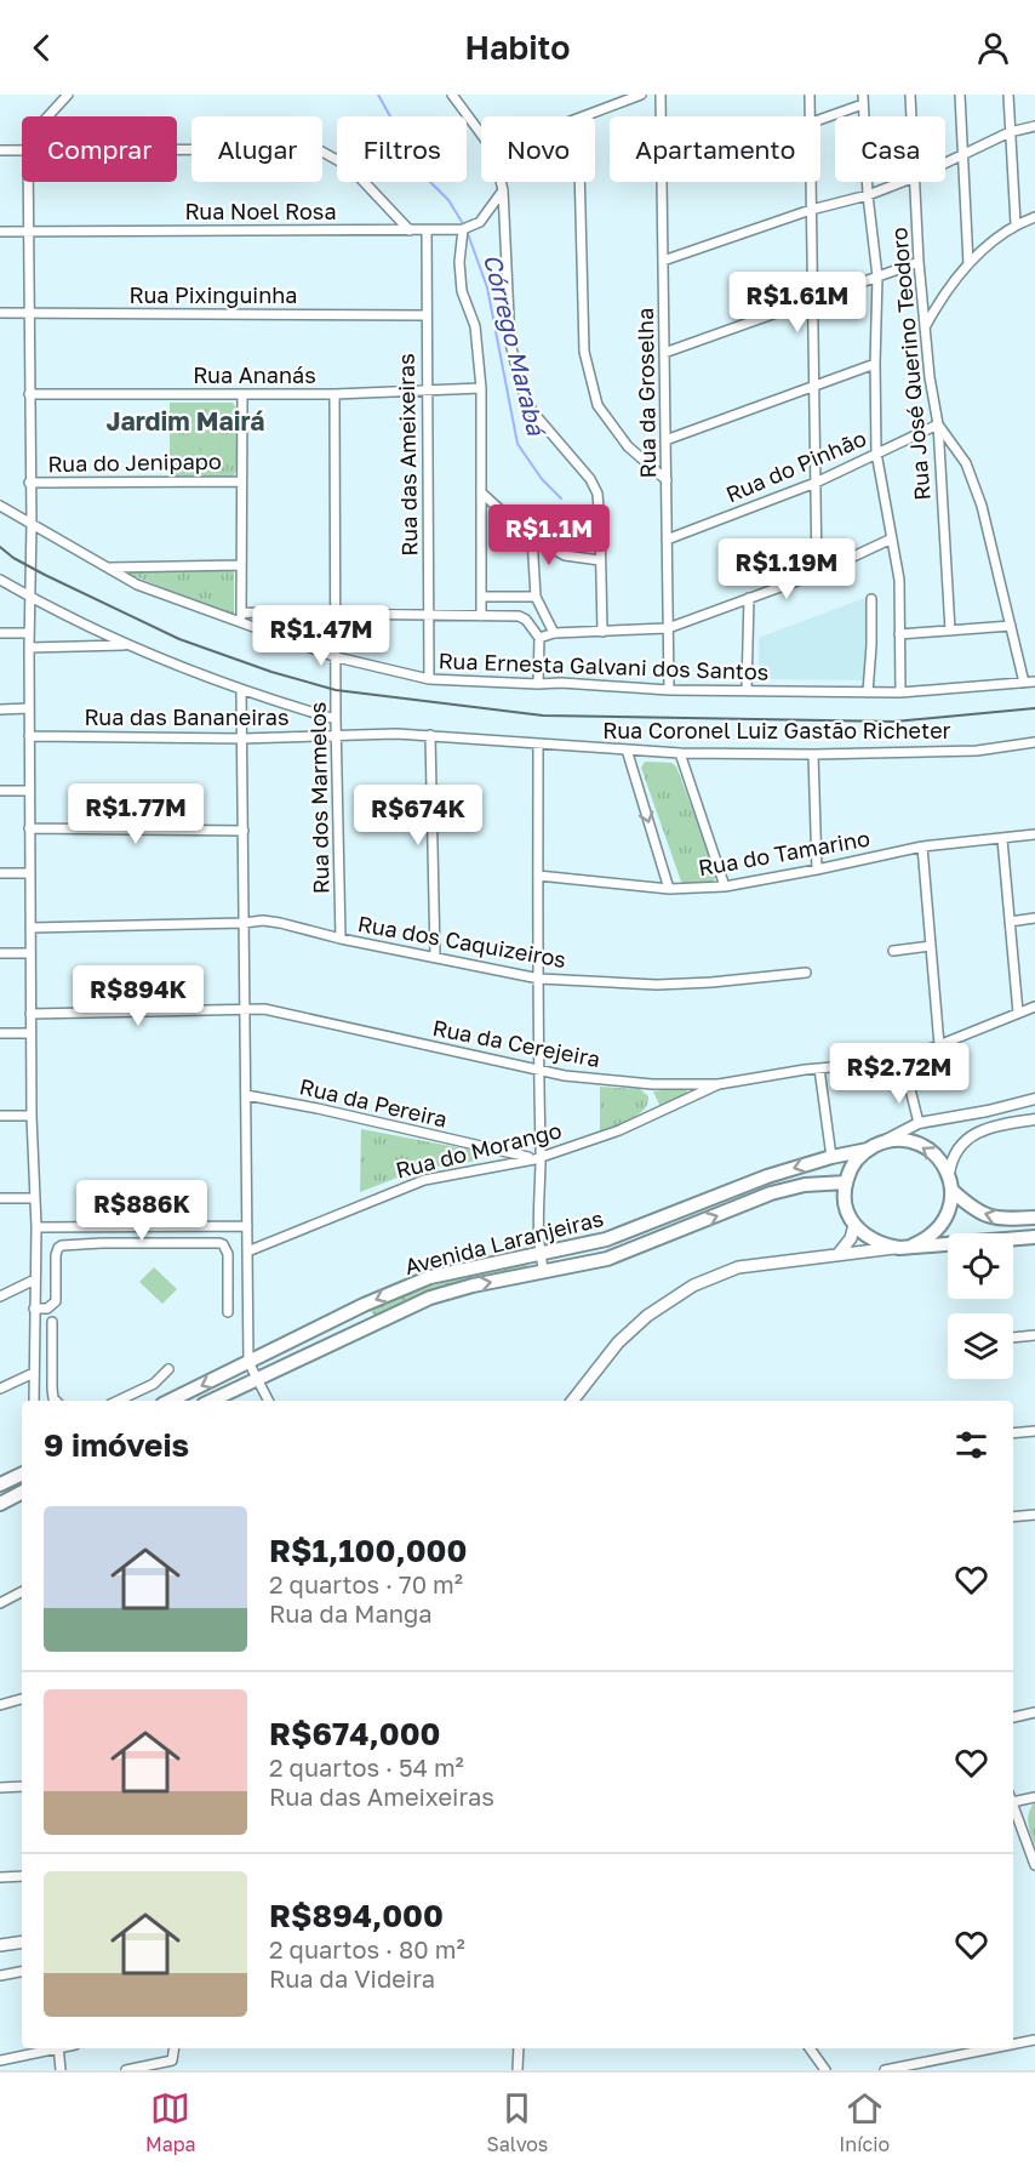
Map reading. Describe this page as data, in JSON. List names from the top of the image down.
{
  "streets": {
    "main road": ["Avenida Laranjeiras"],
    "street": [
      "Rua Noel Rosa",
      "Rua Pixinguinha",
      "Rua José Querino Teodoro",
      "Rua Ananás",
      "Rua da Groselha",
      "Rua das Ameixeiras",
      "Rua do Jenipapo",
      "Rua do Pinhão",
      "Rua Ernesta Galvani dos Santos",
      "Rua das Bananeiras",
      "Rua Coronel Luiz Gastão Richeter",
      "Rua dos Marmelos",
      "Rua do Tamarino",
      "Rua dos Caquizeiros",
      "Rua da Cerejeira",
      "Rua da Pereira",
      "Rua do Morango"
    ]
  },
  "crossings": [
    ["Rua Noel Rosa", "Rua das Ameixeiras"],
    ["Rua Pixinguinha", "Rua das Ameixeiras"],
    ["Rua José Querino Teodoro", "Rua do Pinhão"],
    ["Rua Ananás", "Rua das Ameixeiras"],
    ["Rua Ananás", "Rua dos Marmelos"],
    ["Rua da Groselha", "Rua do Pinhão"],
    ["Rua da Groselha", "Rua Ernesta Galvani dos Santos"],
    ["Rua das Ameixeiras", "Rua Ernesta Galvani dos Santos"],
    ["Rua Ernesta Galvani dos Santos", "Rua dos Marmelos"],
    ["Rua das Bananeiras", "Rua Coronel Luiz Gastão Richeter"],
    ["Rua das Bananeiras", "Rua dos Marmelos"],
    ["Rua dos Marmelos", "Rua dos Caquizeiros"],
    ["Rua da Cerejeira", "Rua do Morango"],
    ["Rua da Pereira", "Rua do Morango"]
  ],
  "districts": ["Jardim Mairá"],
  "water": ["Córrego Marabá"],
  "page": {
    "header": "Habito",
    "chip": [
      "Comprar",
      "Alugar",
      "Filtros",
      "Novo",
      "Apartamento",
      "Casa"
    ],
    "price": [
      "R$1.61M",
      "R$1.1M",
      "R$1.19M",
      "R$1.47M",
      "R$1.77M",
      "R$674K",
      "R$894K",
      "R$2.72M",
      "R$886K"
    ],
    "heading": "9 imóveis",
    "list": [
      {
        "name": "R$1,100,000",
        "note": "2 quartos · 70 m² · Rua da Manga"
      },
      {
        "name": "R$674,000",
        "note": "2 quartos · 54 m² · Rua das Ameixeiras"
      },
      {
        "name": "R$894,000",
        "note": "2 quartos · 80 m² · Rua da Videira"
      }
    ],
    "tabs": ["Mapa", "Salvos", "Início"]
  }
}
